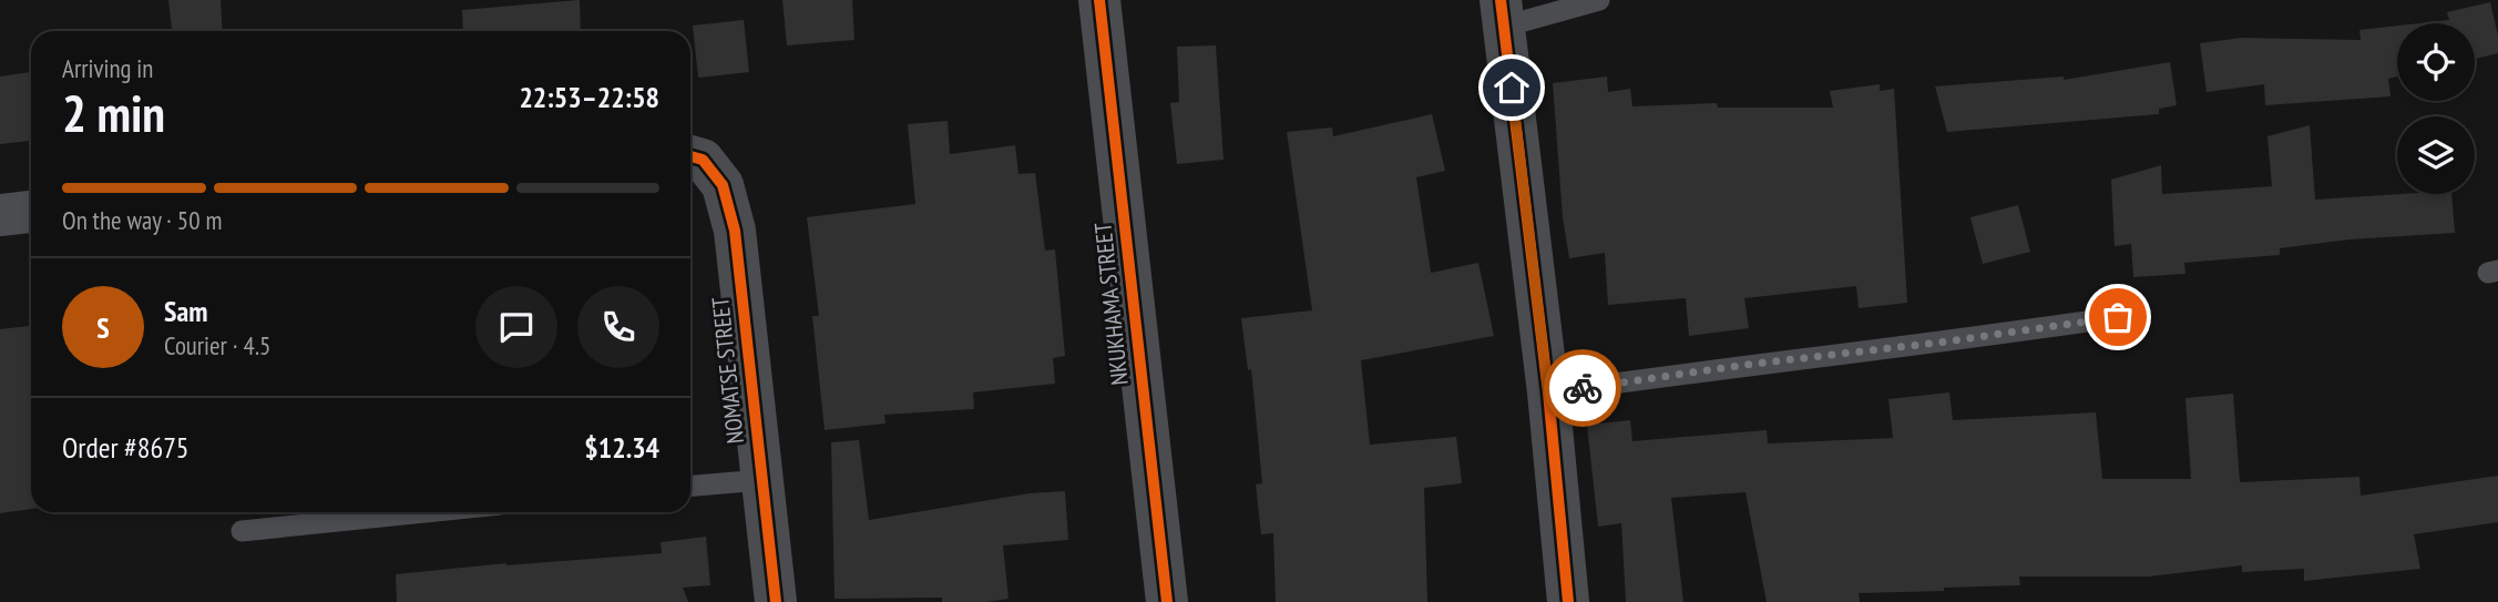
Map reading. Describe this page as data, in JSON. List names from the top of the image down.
{
  "streets": {
    "street": ["NKUKHAMA STREET", "NOMATSE STREET"]
  },
  "page": {
    "heading": ["2 min", "Arriving in", "22:53–22:58"],
    "panel": [
      "Sam",
      "Courier · 4.5",
      "Order #8675",
      "$12.34"
    ],
    "bar": "On the way · 50 m",
    "round": "S"
  }
}
